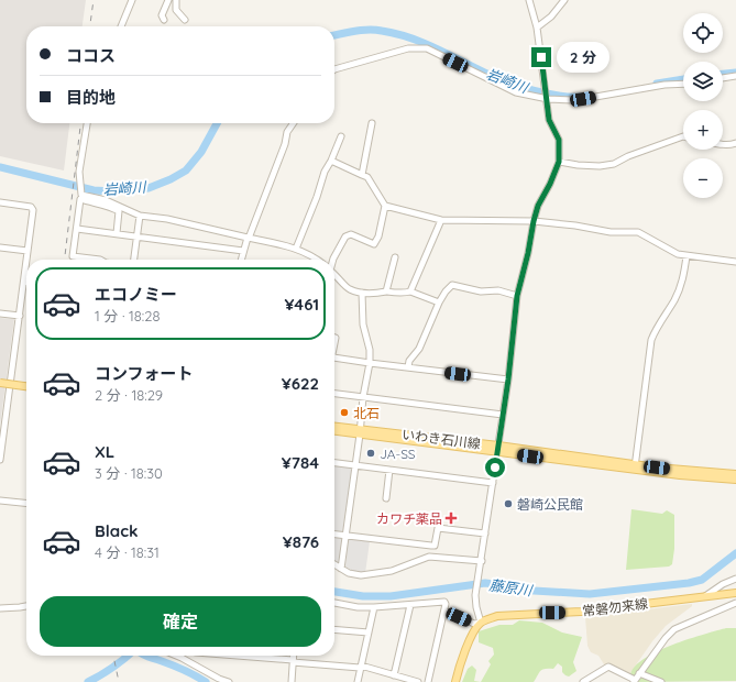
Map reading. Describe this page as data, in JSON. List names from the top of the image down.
{
  "streets": {
    "main road": ["いわき石川線", "常磐勿来線"]
  },
  "water": ["岩崎川", "藤原川"],
  "places": {
    "other": ["北石", "JA-SS", "磐崎公民館"],
    "health": ["カワチ薬品"]
  },
  "page": {
    "map_buttons": ["+", "−"],
    "banner": ["ココス", "目的地"],
    "bubble": "2 分",
    "list": [
      {
        "name": "エコノミー",
        "note": "1 分 · 18:28",
        "value": "¥461"
      },
      {
        "name": "コンフォート",
        "note": "2 分 · 18:29",
        "value": "¥622"
      },
      {
        "name": "XL",
        "note": "3 分 · 18:30",
        "value": "¥784"
      },
      {
        "name": "Black",
        "note": "4 分 · 18:31",
        "value": "¥876"
      }
    ],
    "buttons": "確定"
  }
}
